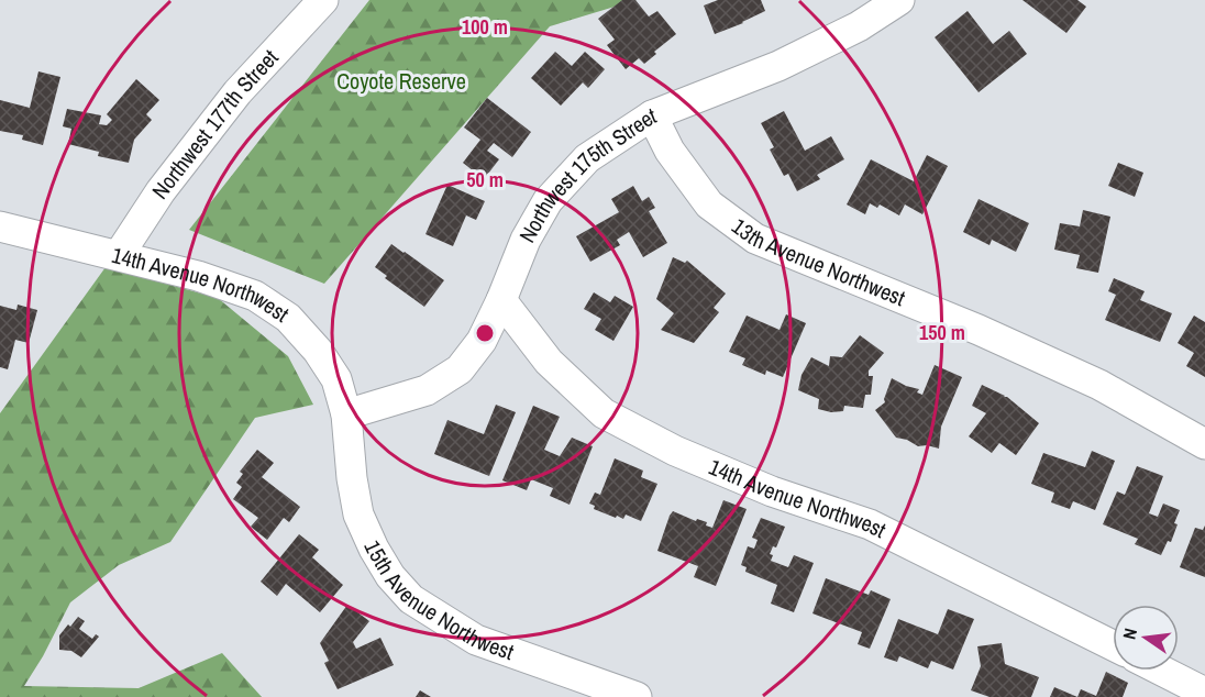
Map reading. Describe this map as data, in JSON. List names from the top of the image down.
{
  "streets": {
    "street": [
      "Northwest 177th Street",
      "Northwest 175th Street",
      "13th Avenue Northwest",
      "14th Avenue Northwest",
      "15th Avenue Northwest"
    ]
  },
  "crossings": [
    ["Northwest 177th Street", "14th Avenue Northwest"],
    ["Northwest 175th Street", "13th Avenue Northwest"],
    ["Northwest 175th Street", "14th Avenue Northwest"],
    ["Northwest 175th Street", "15th Avenue Northwest"],
    ["14th Avenue Northwest", "15th Avenue Northwest"]
  ],
  "parks": ["Coyote Reserve"],
  "north": "left",
  "rings": ["100 m", "50 m", "150 m"]
}
